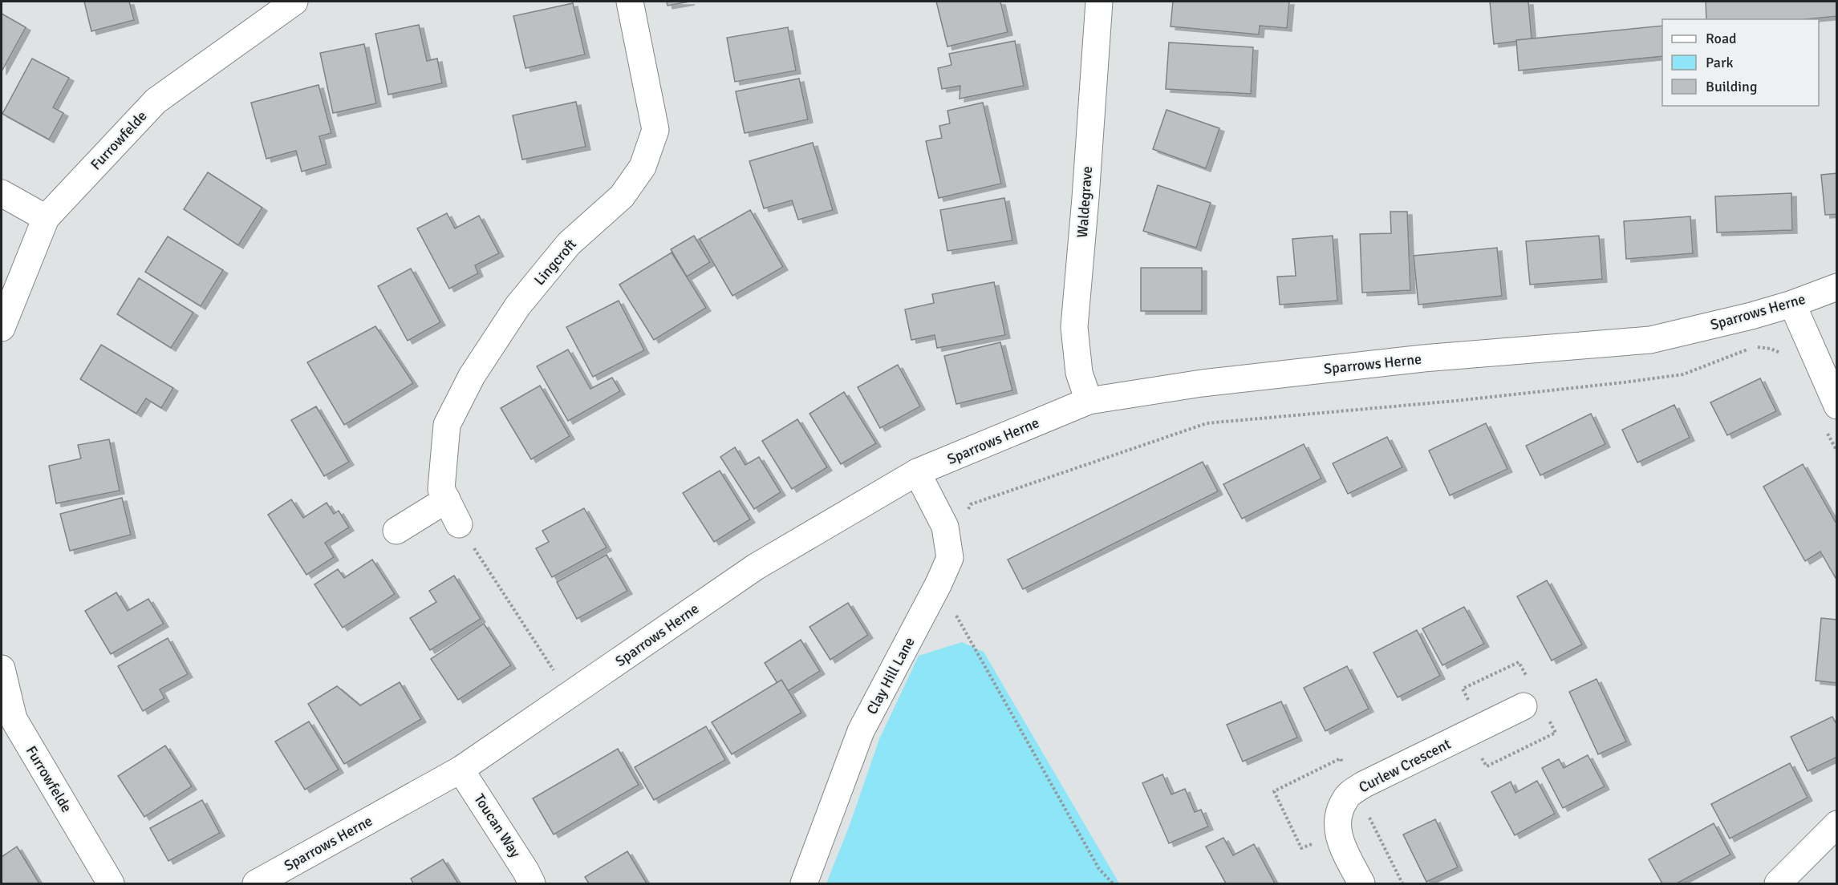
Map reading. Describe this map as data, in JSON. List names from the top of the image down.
{
  "streets": {
    "street": [
      "Furrowfelde",
      "Waldegrave",
      "Lingcroft",
      "Sparrows Herne",
      "Clay Hill Lane",
      "Curlew Crescent",
      "Toucan Way"
    ]
  },
  "crossings": [
    ["Waldegrave", "Sparrows Herne"],
    ["Sparrows Herne", "Clay Hill Lane"],
    ["Sparrows Herne", "Toucan Way"]
  ],
  "legend": ["Road", "Park", "Building"]
}
